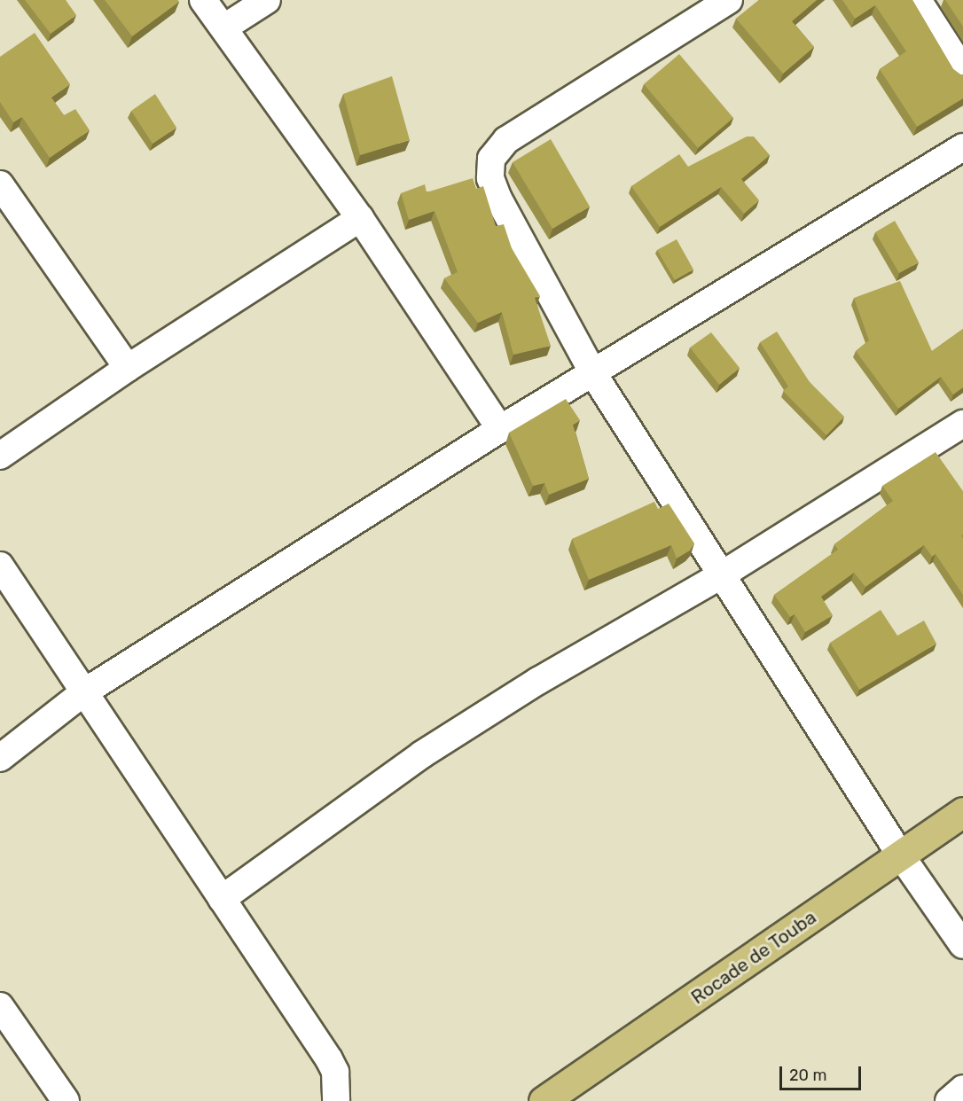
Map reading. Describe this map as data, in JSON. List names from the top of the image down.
{
  "streets": {
    "main road": ["Rocade de Touba"]
  },
  "scale_bar": "20 m"
}
